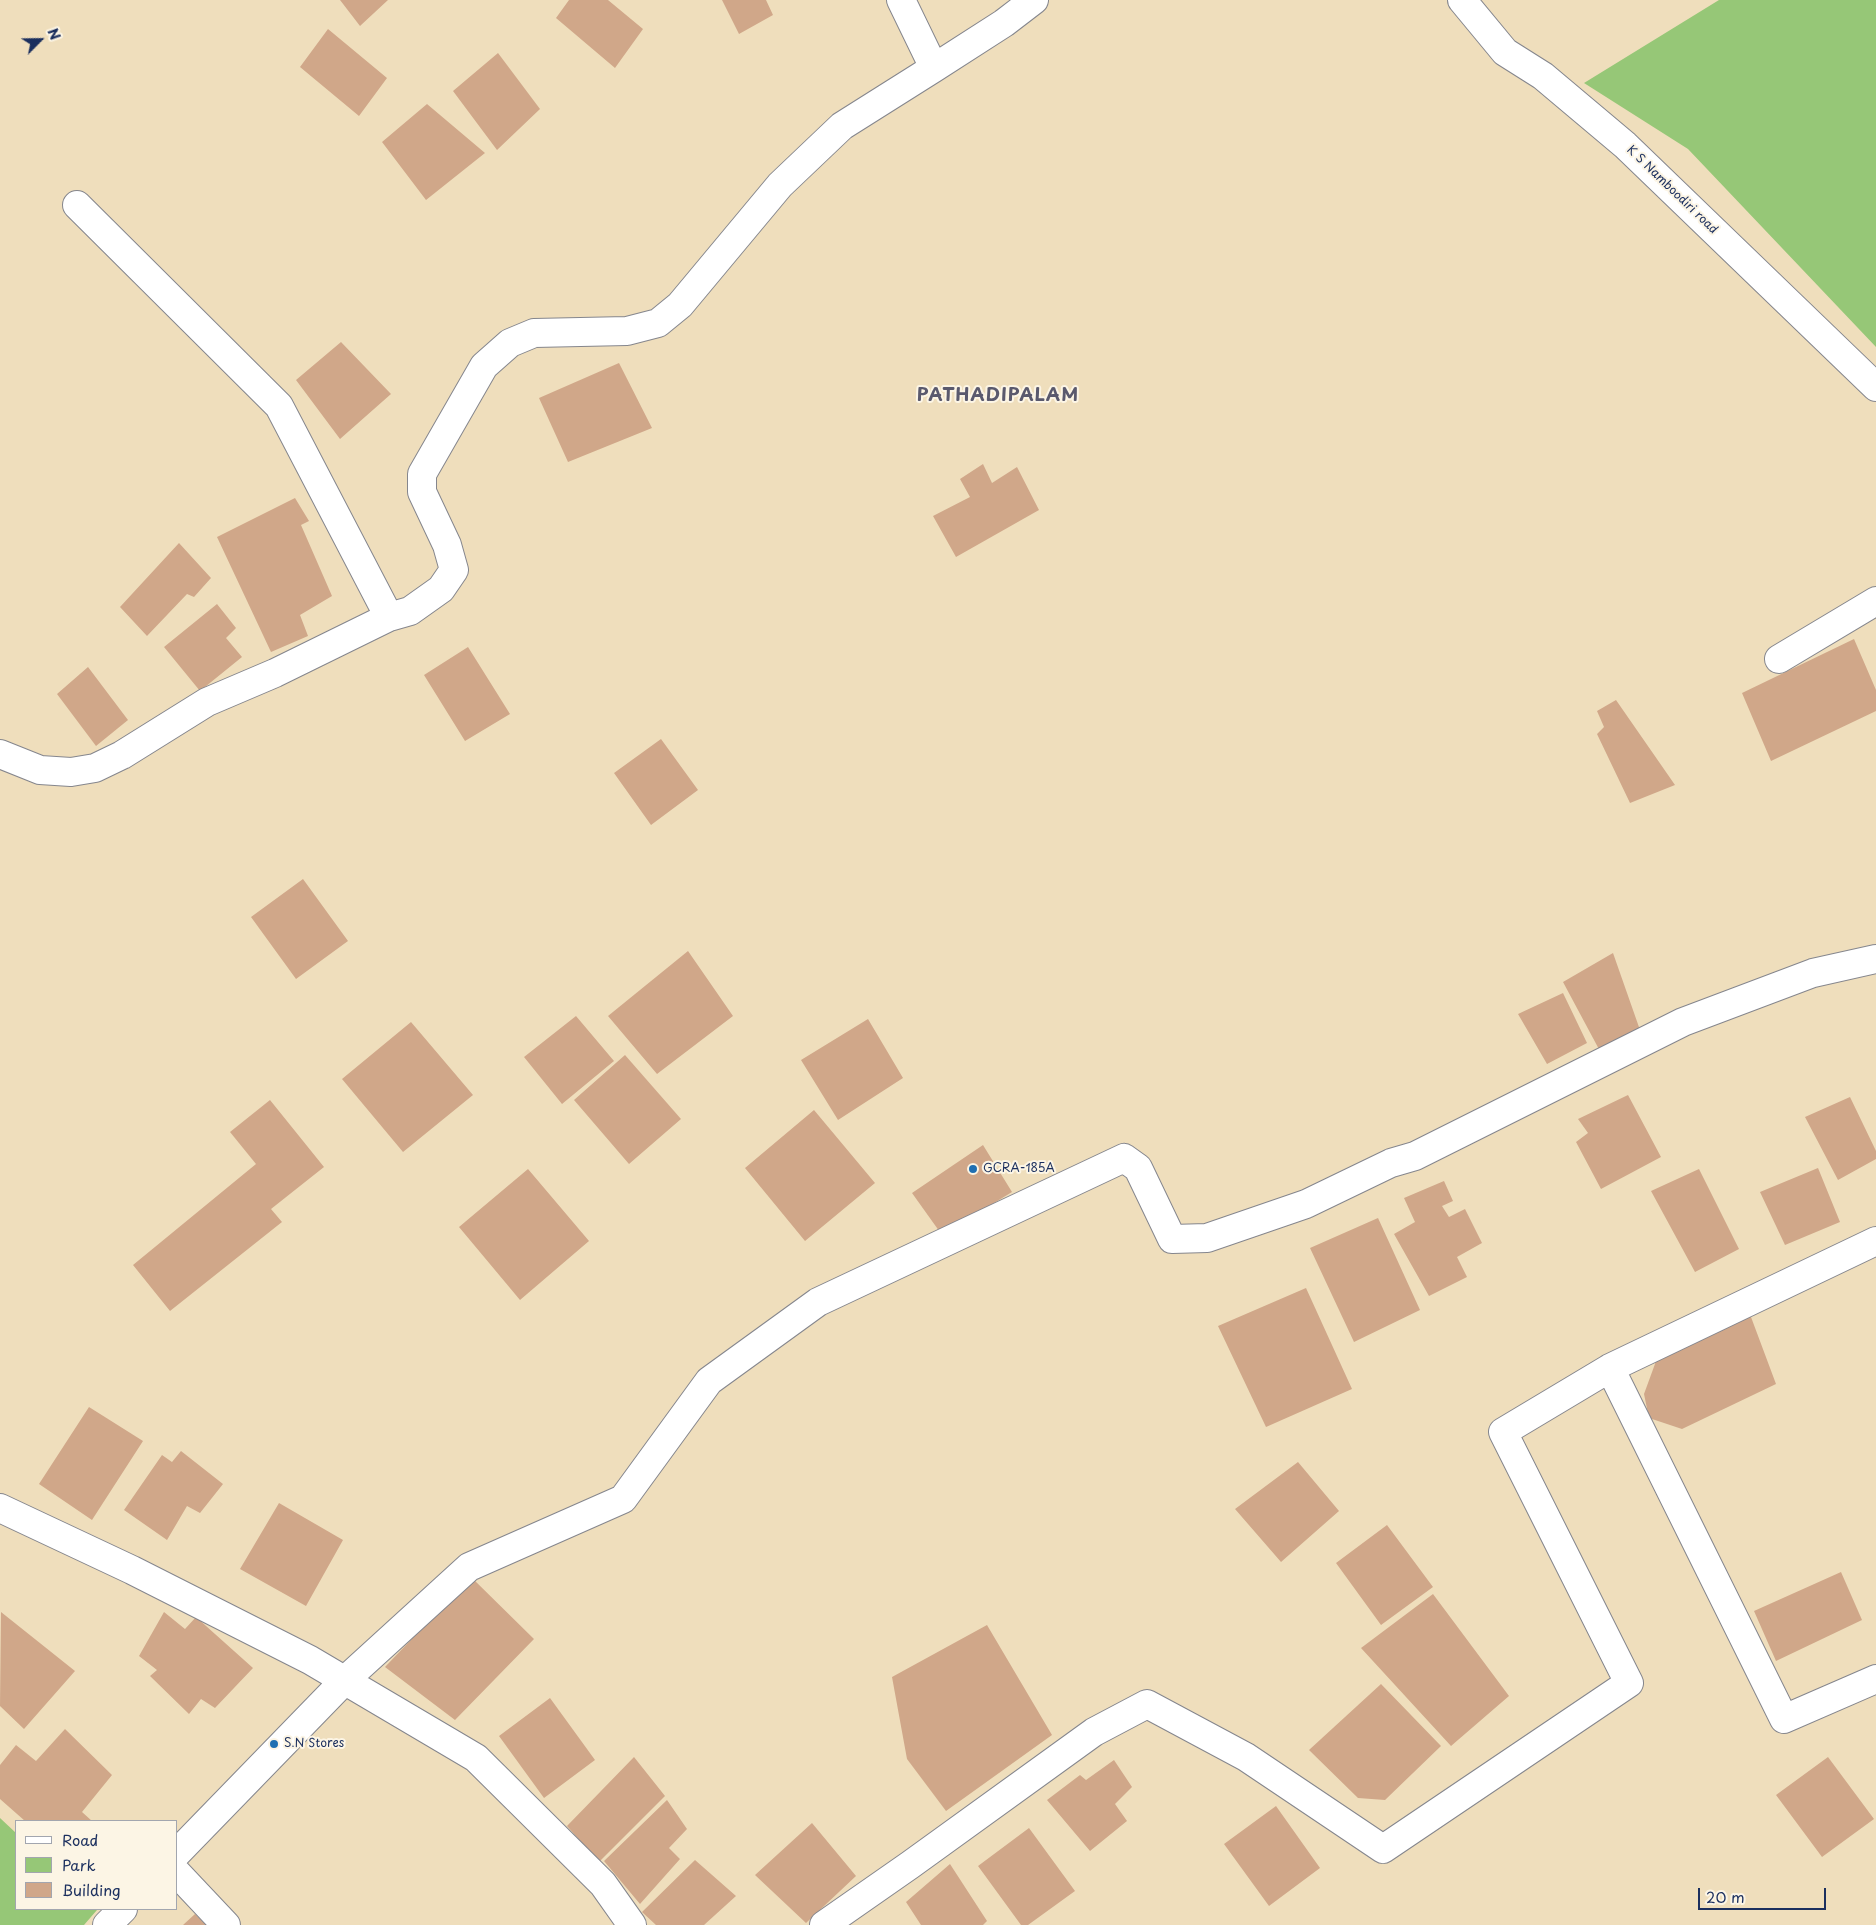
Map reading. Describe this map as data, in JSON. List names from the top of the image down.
{
  "streets": {
    "street": ["K S Namboodiri road"]
  },
  "districts": ["PATHADIPALAM"],
  "places": ["GCRA-185A", "S.N Stores"],
  "legend": ["Road", "Park", "Building"],
  "scale_bar": "20 m",
  "north": "top right"
}
